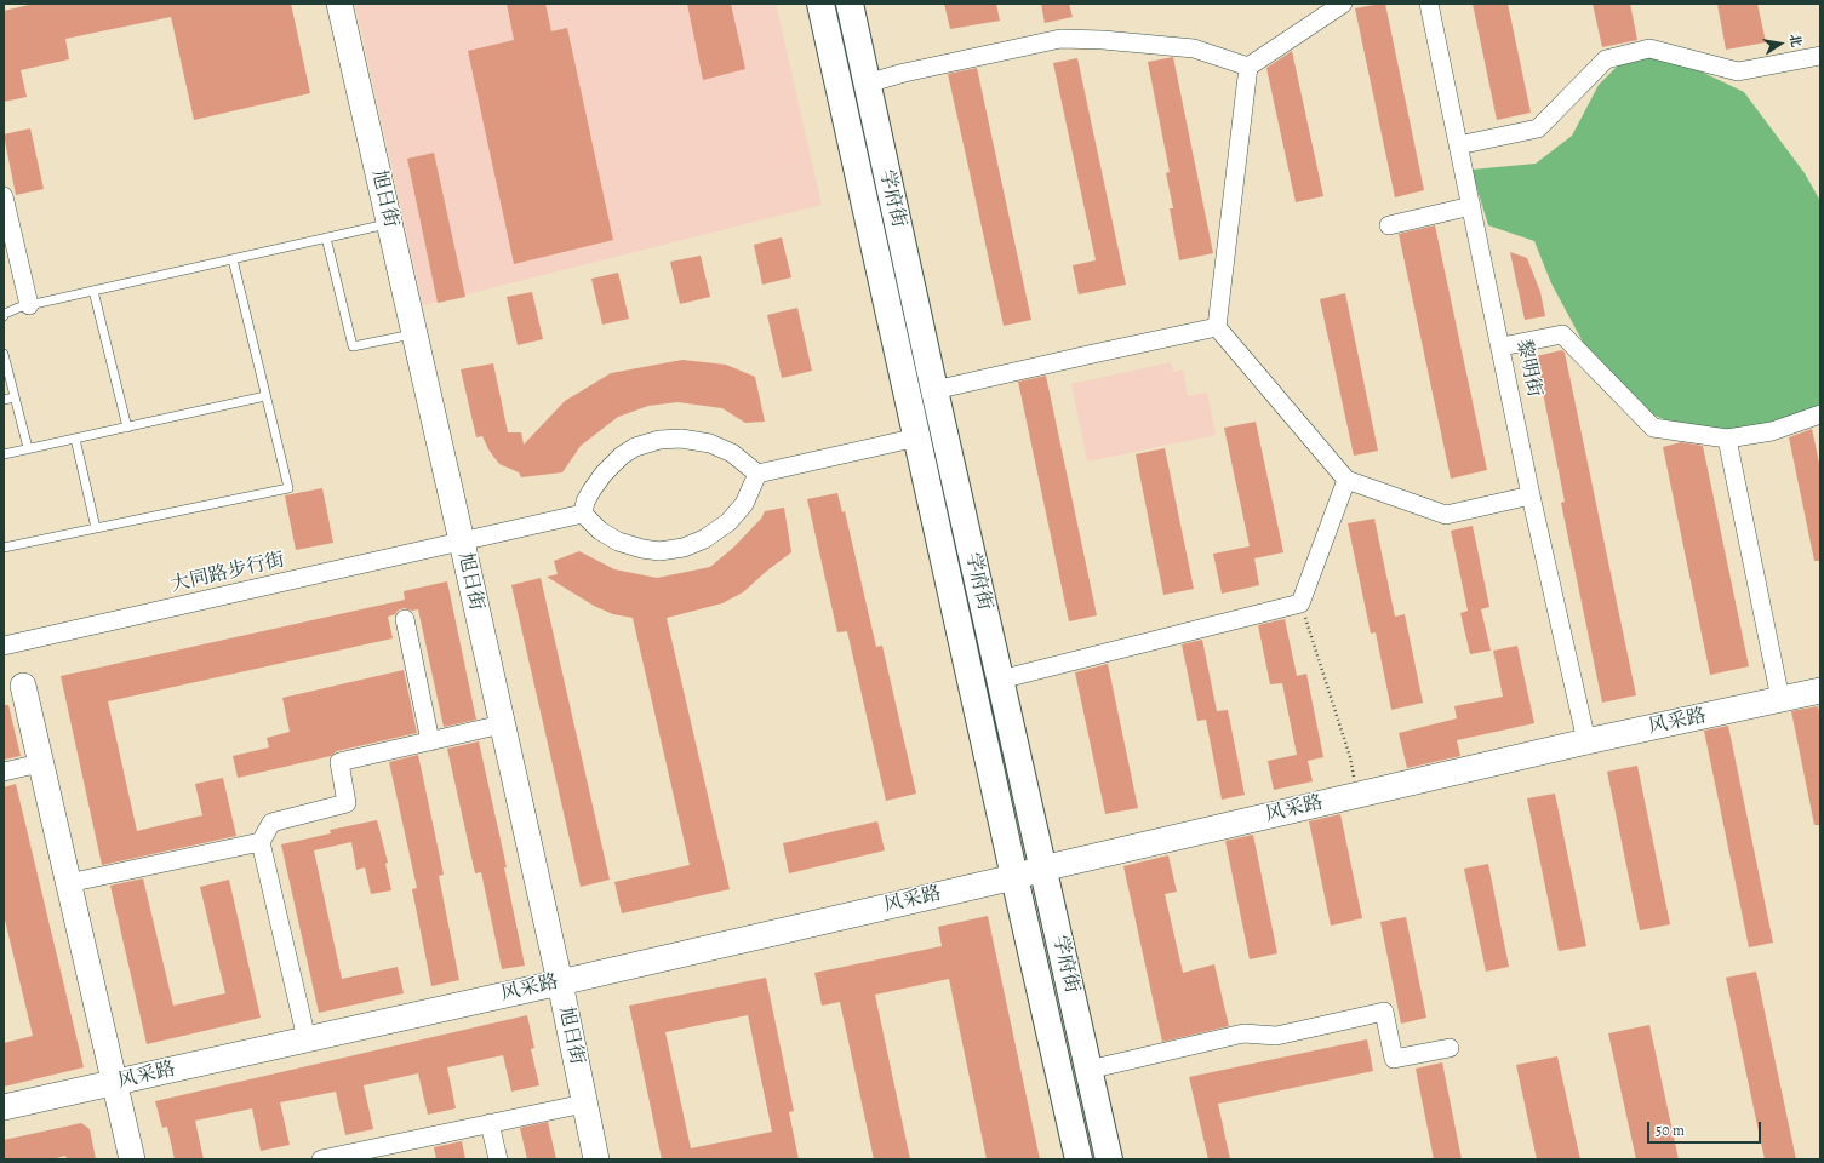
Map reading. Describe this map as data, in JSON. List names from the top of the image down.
{
  "streets": {
    "main road": ["旭日街", "学府街", "风采路"],
    "street": ["黎明街", "大同路步行街"]
  },
  "crossings": [
    ["旭日街", "大同路步行街"],
    ["旭日街", "风采路"],
    ["学府街", "风采路"],
    ["黎明街", "风采路"]
  ],
  "scale_bar": "50 m",
  "north": "right"
}
